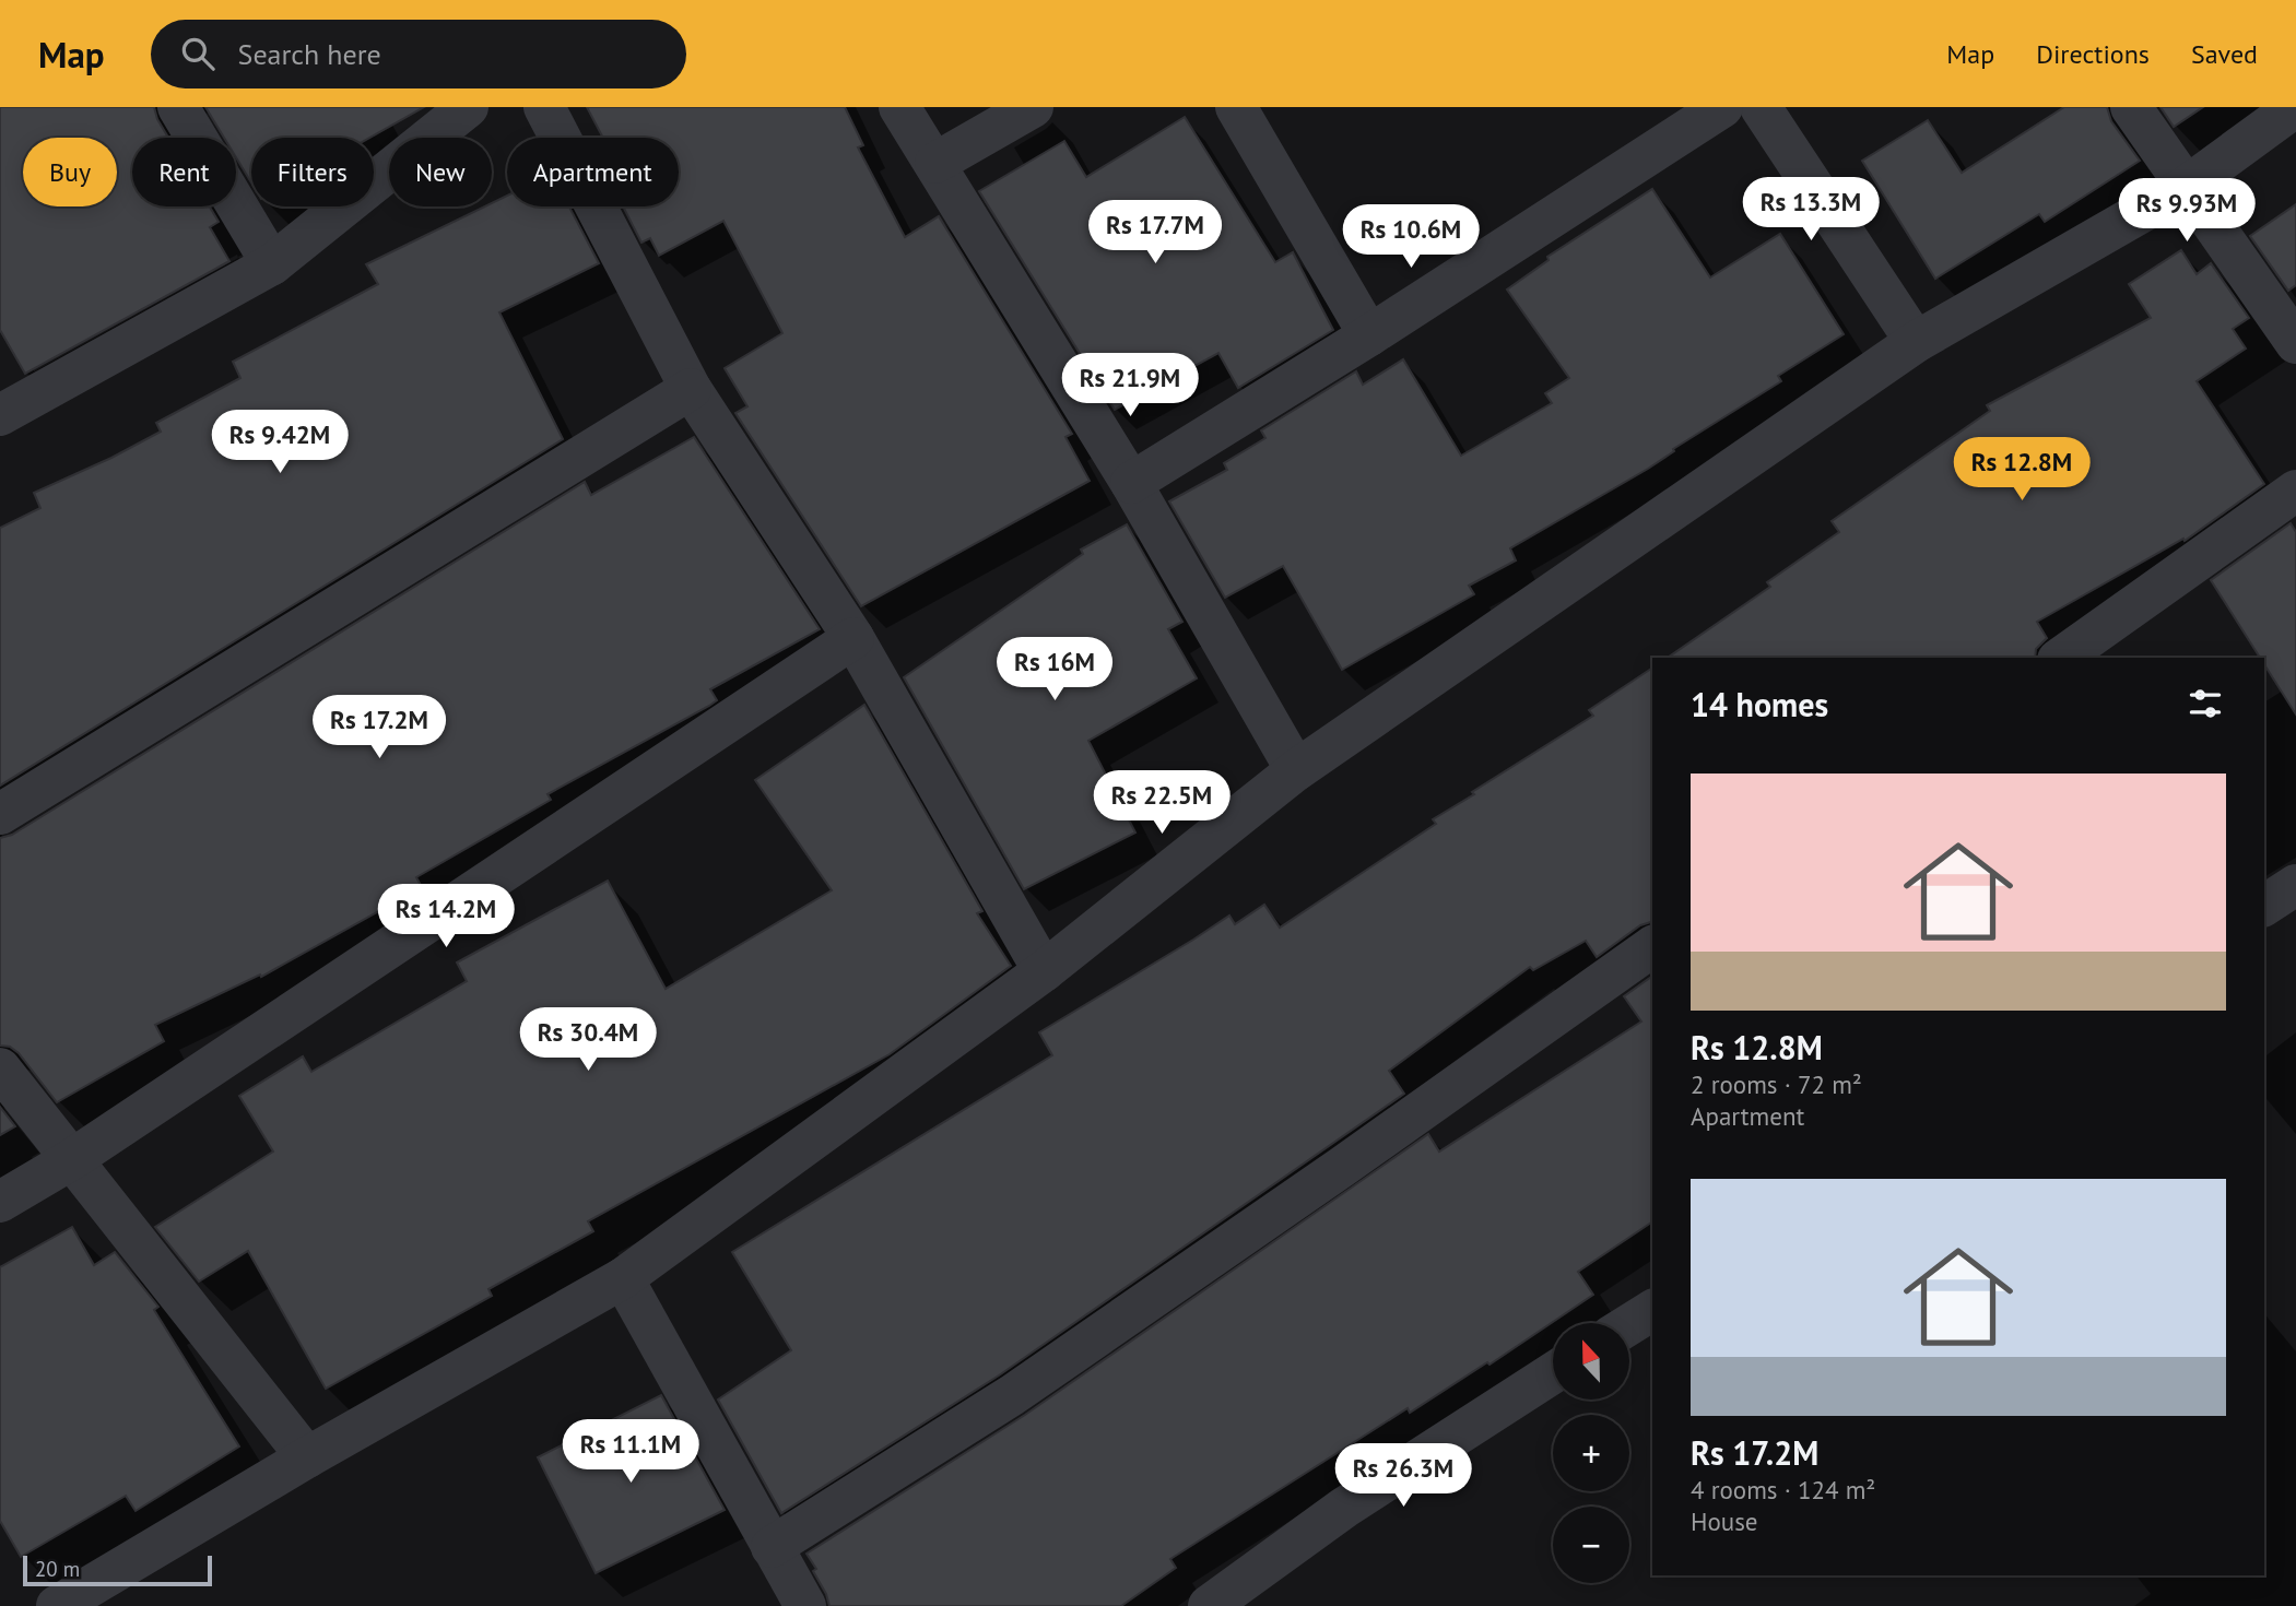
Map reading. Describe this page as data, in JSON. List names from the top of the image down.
{
  "scale_bar": "20 m",
  "north": "top",
  "page": {
    "header": "Map",
    "search": "Search here",
    "nav": ["Map", "Directions", "Saved"],
    "chip": [
      "Buy",
      "Rent",
      "Filters",
      "New",
      "Apartment"
    ],
    "price": [
      "Rs 13.3M",
      "Rs 9.93M",
      "Rs 17.7M",
      "Rs 10.6M",
      "Rs 21.9M",
      "Rs 9.42M",
      "Rs 12.8M",
      "Rs 16M",
      "Rs 17.2M",
      "Rs 22.5M",
      "Rs 14.2M",
      "Rs 30.4M",
      "Rs 11.1M",
      "Rs 26.3M"
    ],
    "heading": "14 homes",
    "list": [
      {
        "name": "Rs 12.8M",
        "note": "2 rooms · 72 m² · Apartment"
      },
      {
        "name": "Rs 17.2M",
        "note": "4 rooms · 124 m² · House"
      }
    ],
    "map_buttons": ["+", "−"],
    "scale": "20 m"
  }
}
